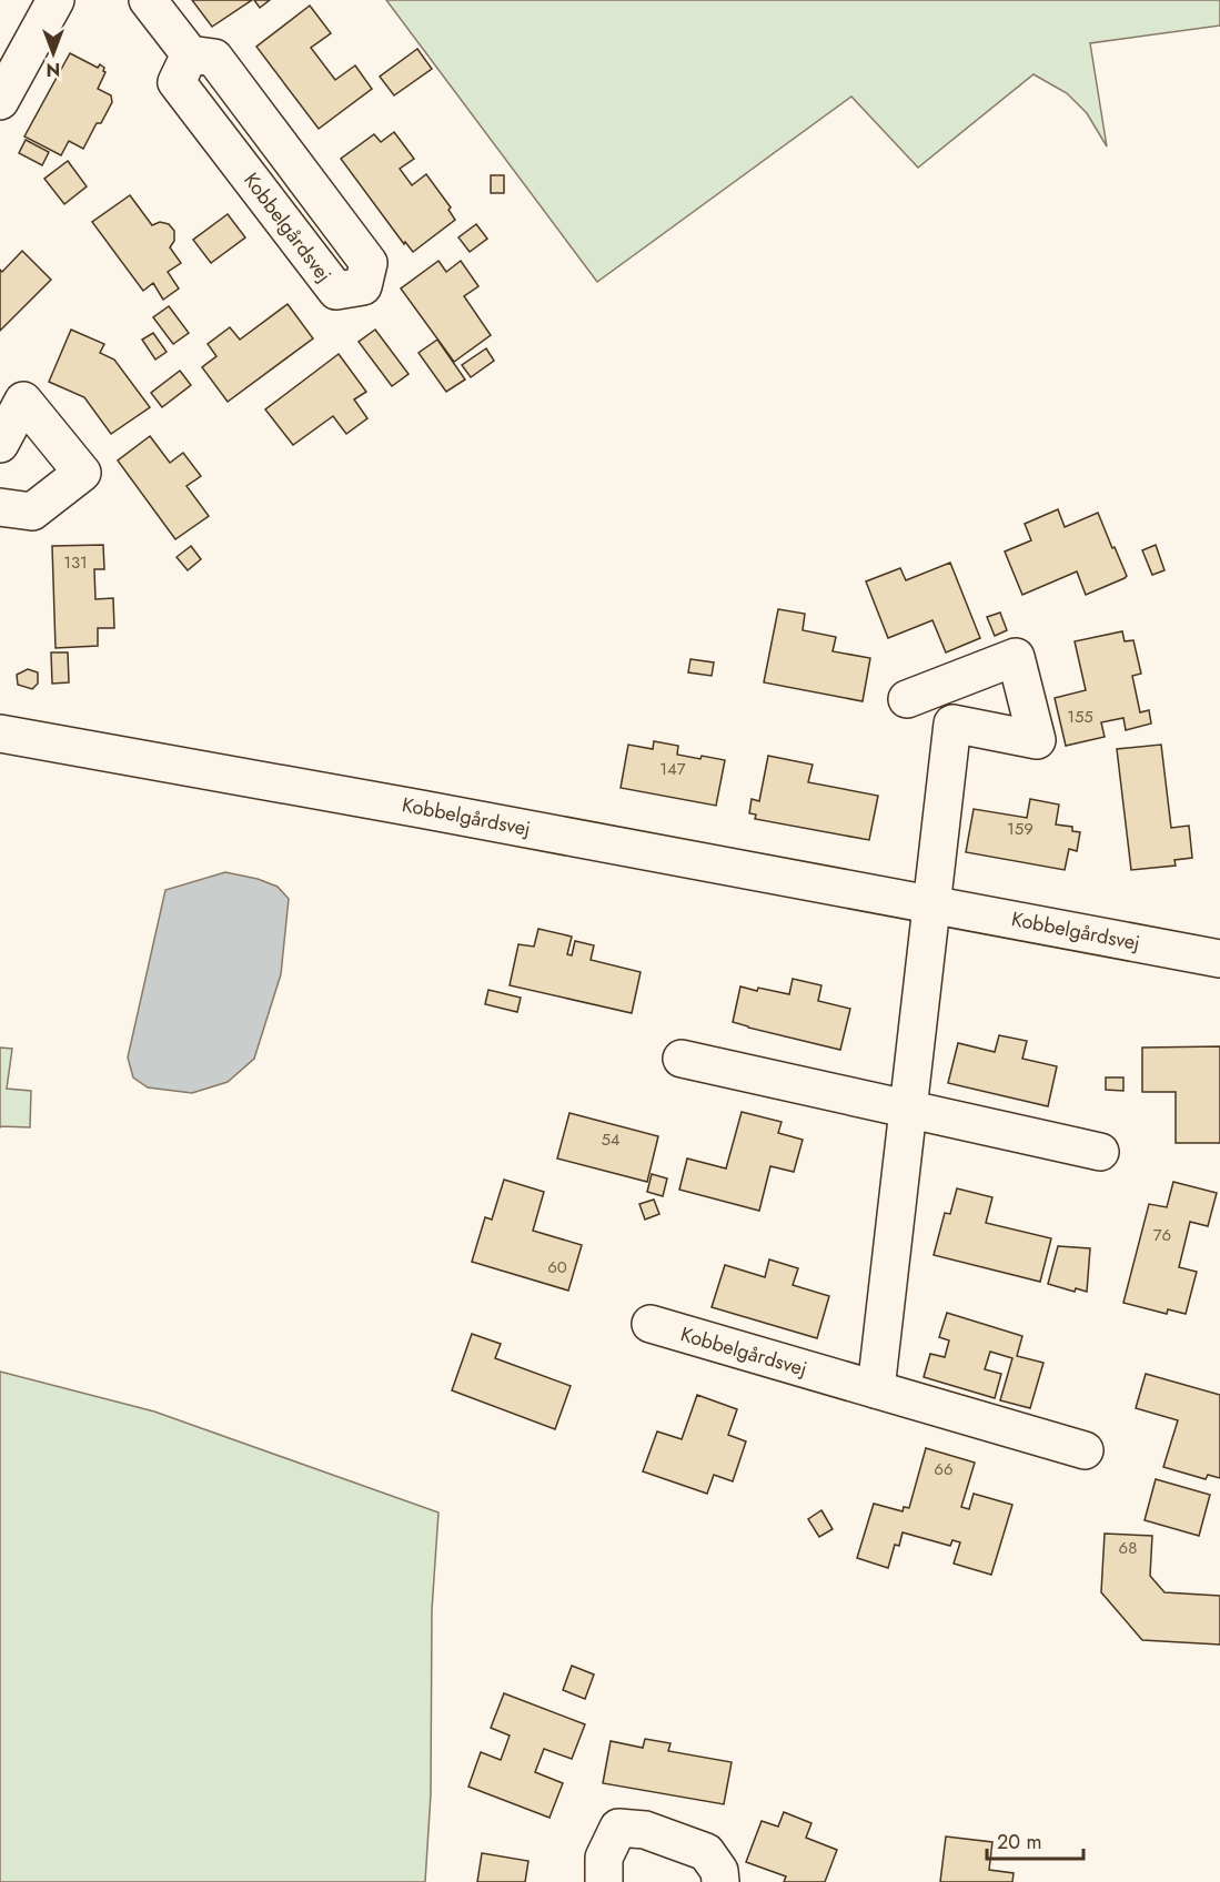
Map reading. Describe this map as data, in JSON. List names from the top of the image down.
{
  "streets": {
    "street": ["Kobbelgårdsvej"]
  },
  "house_numbers": [
    "131",
    "155",
    "147",
    "159",
    "54",
    "76",
    "60",
    "66",
    "68"
  ],
  "scale_bar": "20 m",
  "north": "bottom"
}
